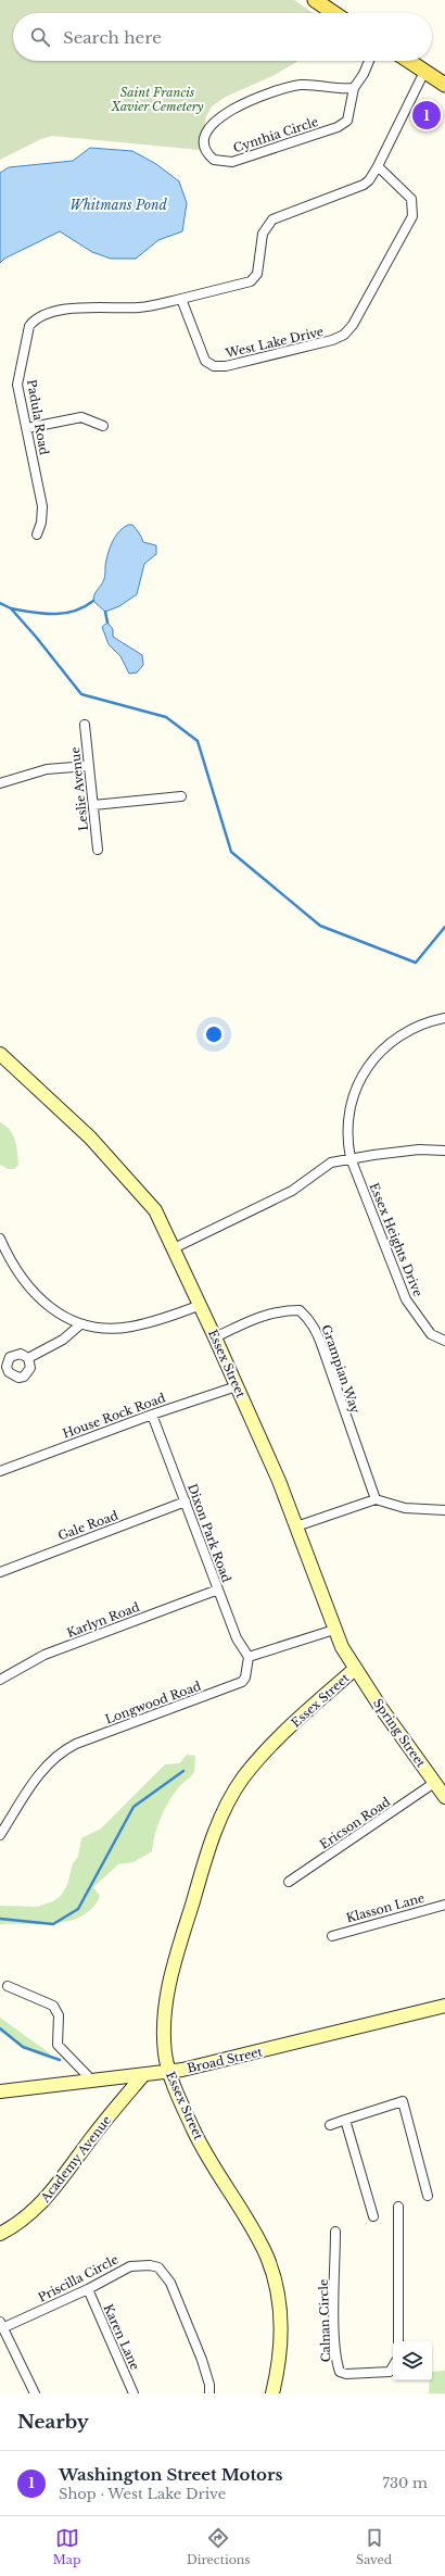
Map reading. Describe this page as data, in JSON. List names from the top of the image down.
{
  "streets": {
    "street": [
      "Cynthia Circle",
      "West Lake Drive",
      "Padula Road",
      "Leslie Avenue",
      "Essex Heights Drive",
      "Essex Street",
      "Grampian Way",
      "House Rock Road",
      "Gale Road",
      "Dixon Park Road",
      "Karlyn Road",
      "Longwood Road",
      "Spring Street",
      "Ericson Road",
      "Klasson Lane",
      "Broad Street",
      "Academy Avenue",
      "Priscilla Circle",
      "Calnan Circle",
      "Karen Lane"
    ]
  },
  "crossings": [
    ["West Lake Drive", "Padula Road"],
    ["Essex Street", "Grampian Way"],
    ["Essex Street", "House Rock Road"],
    ["Essex Street", "Spring Street"],
    ["Essex Street", "Broad Street"],
    ["House Rock Road", "Dixon Park Road"],
    ["Gale Road", "Dixon Park Road"],
    ["Dixon Park Road", "Karlyn Road"],
    ["Dixon Park Road", "Longwood Road"],
    ["Spring Street", "Ericson Road"],
    ["Broad Street", "Academy Avenue"],
    ["Priscilla Circle", "Karen Lane"]
  ],
  "water": ["Whitmans Pond"],
  "parks": ["Saint Francis Xavier Cemetery"],
  "page": {
    "search": "Search here",
    "pins": "1",
    "heading": "Nearby",
    "list": [
      {
        "mark": "1",
        "name": "Washington Street Motors",
        "note": "Shop · West Lake Drive",
        "value": "730 m"
      }
    ],
    "nav": ["Map", "Directions", "Saved"]
  }
}
